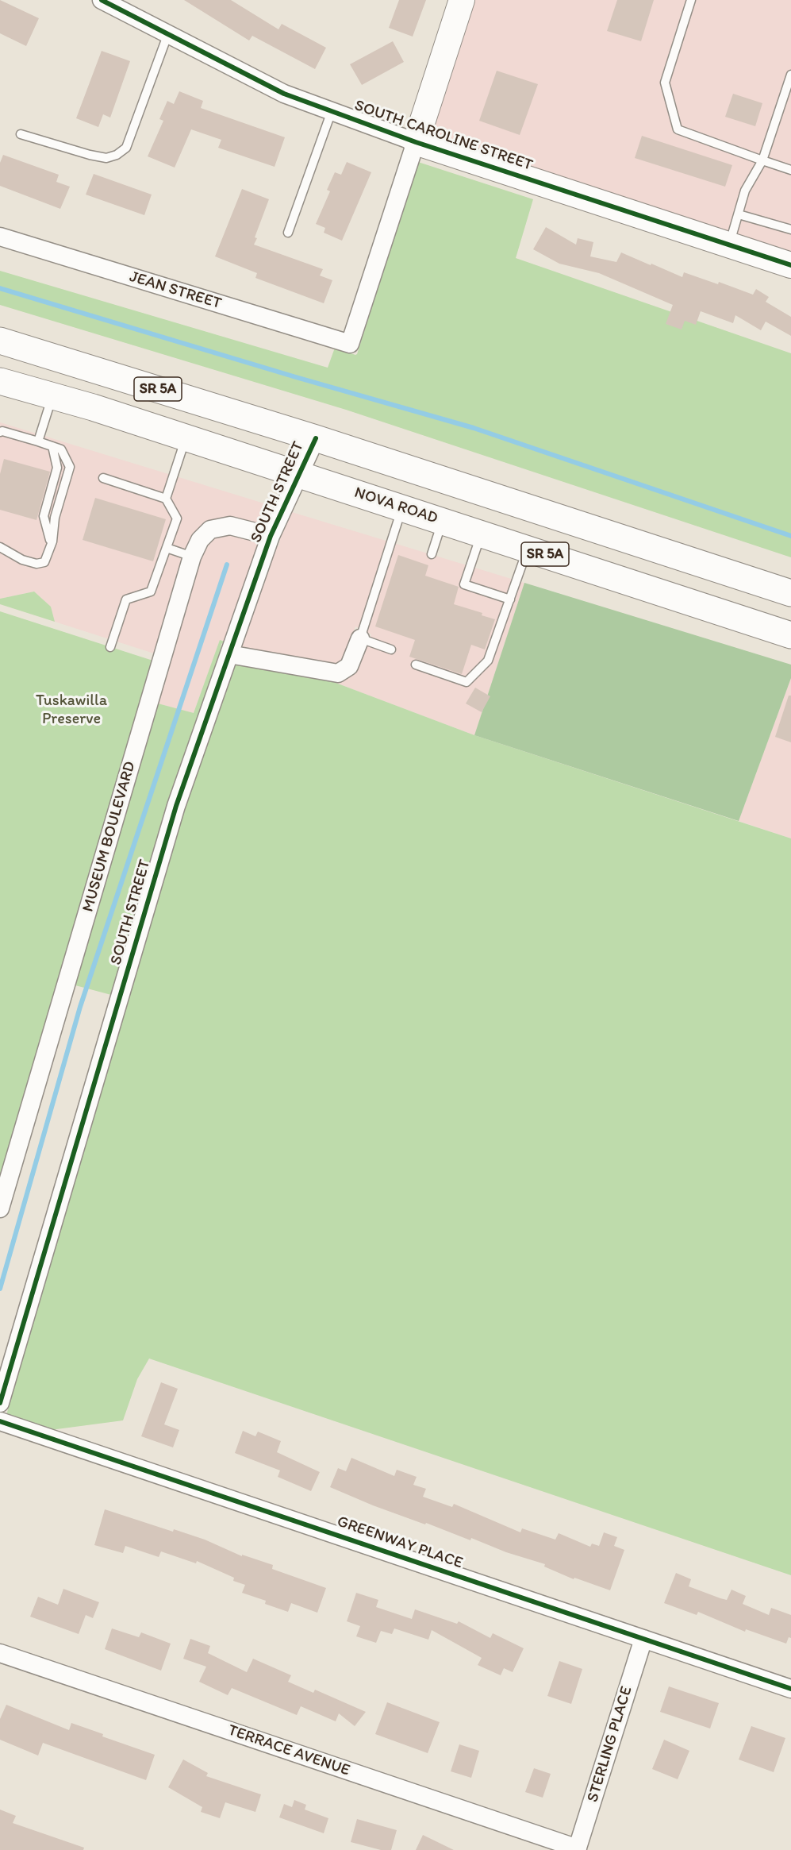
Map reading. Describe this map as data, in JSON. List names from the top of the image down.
{
  "streets": {
    "main road": ["SR 5A", "NOVA ROAD"],
    "street": [
      "SOUTH CAROLINE STREET",
      "JEAN STREET",
      "SOUTH STREET",
      "MUSEUM BOULEVARD",
      "GREENWAY PLACE",
      "STERLING PLACE",
      "TERRACE AVENUE"
    ]
  },
  "crossings": [
    ["SOUTH CAROLINE STREET", "JEAN STREET"],
    ["SR 5A", "SOUTH STREET"],
    ["SOUTH STREET", "NOVA ROAD"],
    ["SOUTH STREET", "MUSEUM BOULEVARD"],
    ["GREENWAY PLACE", "STERLING PLACE"],
    ["STERLING PLACE", "TERRACE AVENUE"]
  ],
  "parks": ["Tuskawilla Preserve"]
}
